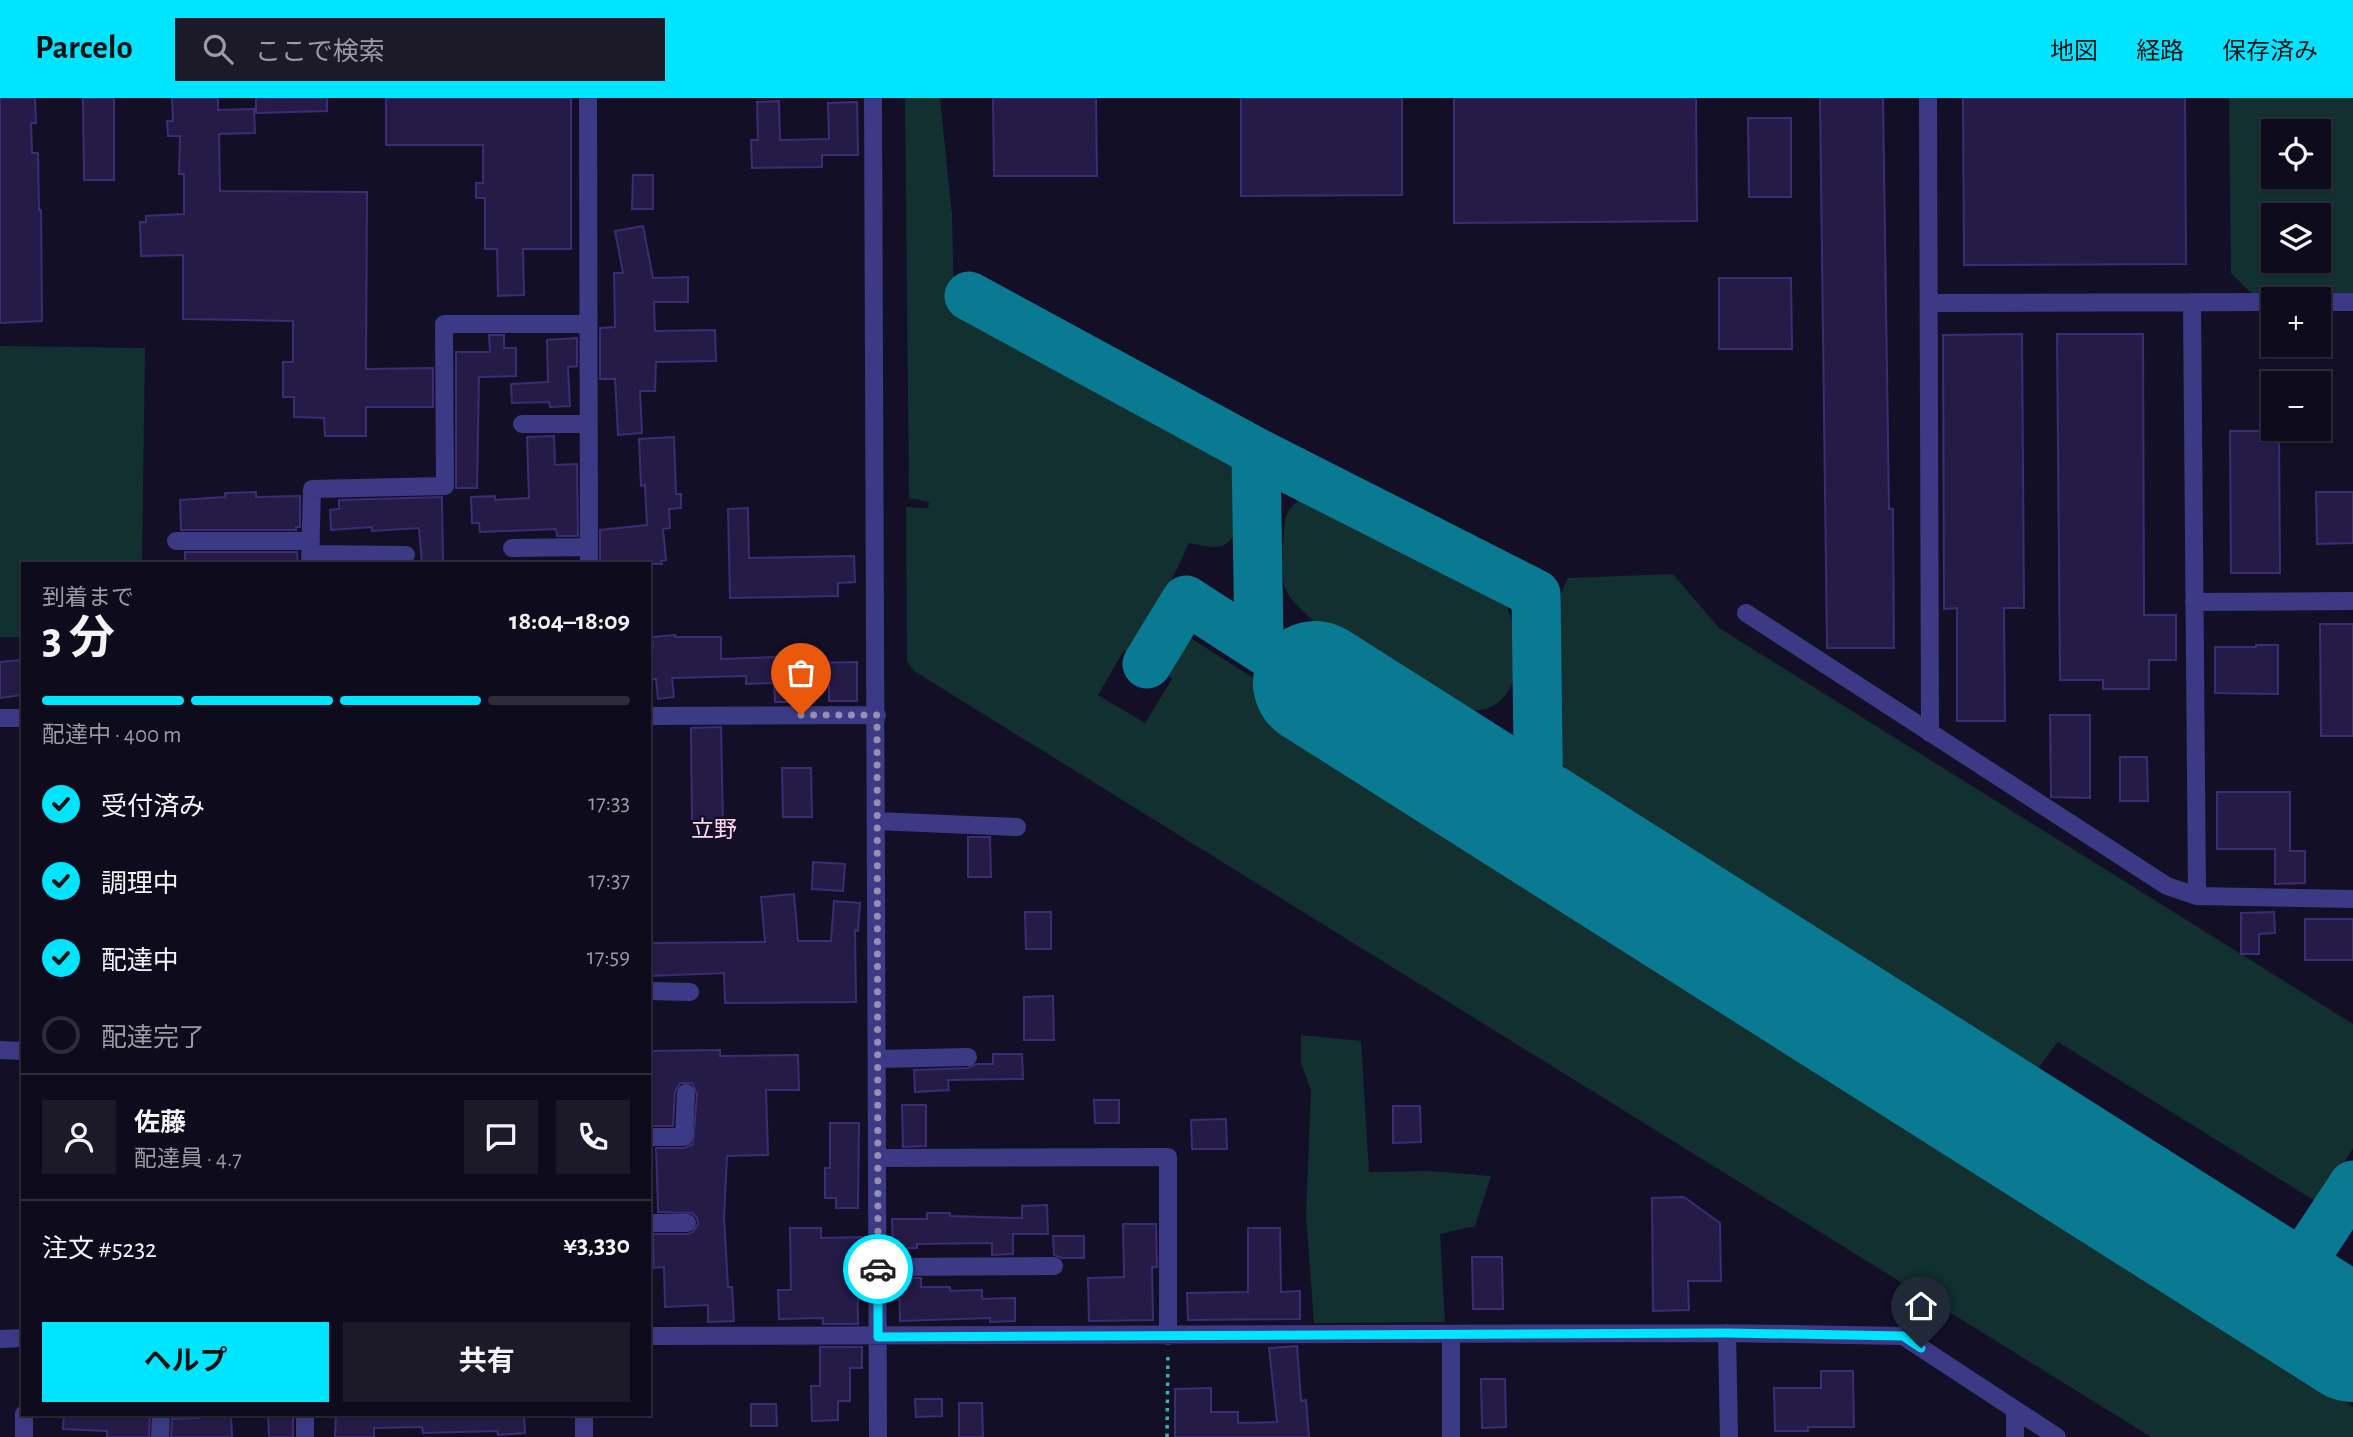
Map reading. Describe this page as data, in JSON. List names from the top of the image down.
{
  "districts": ["立野"],
  "page": {
    "header": "Parcelo",
    "search": "ここで検索",
    "nav": ["地図", "経路", "保存済み"],
    "map_buttons": ["+", "−"],
    "heading": ["3 分", "到着まで", "18:04–18:09"],
    "panel": [
      "佐藤",
      "配達員 · 4.7",
      "注文 #5232",
      "¥3,330"
    ],
    "bar": "配達中 · 400 m",
    "list": [
      ["受付済み", "17:33"],
      ["調理中", "17:37"],
      ["配達中", "17:59"],
      "配達完了"
    ],
    "buttons": ["ヘルプ", "共有"]
  }
}
